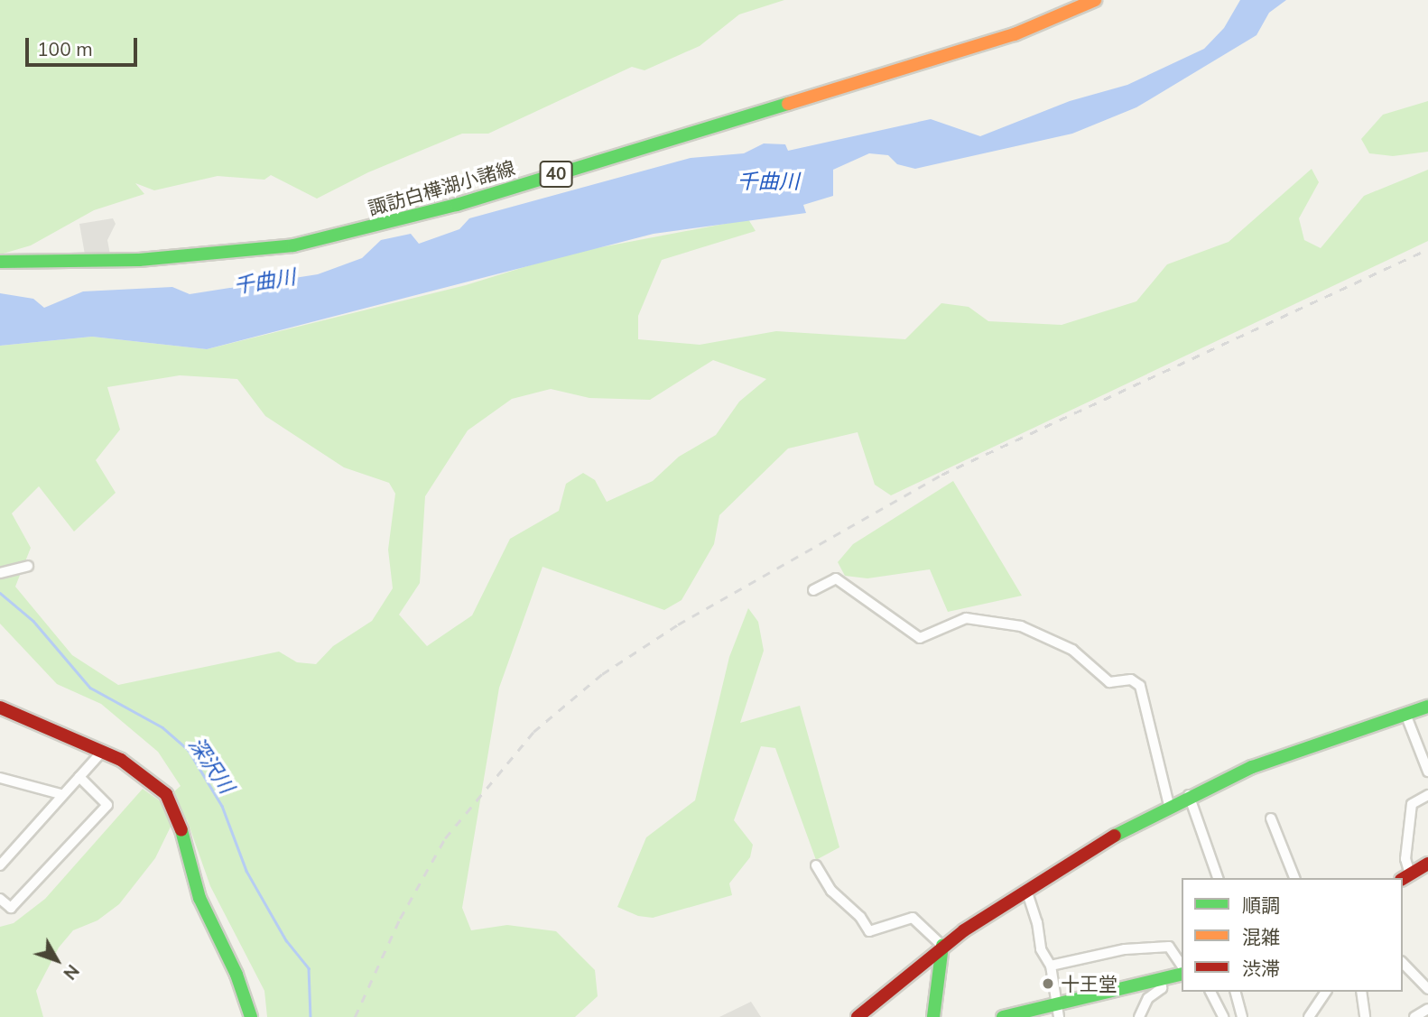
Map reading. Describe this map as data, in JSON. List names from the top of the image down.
{
  "streets": {
    "main road": ["40", "諏訪白樺湖小諸線"]
  },
  "water": ["千曲川", "深沢川"],
  "places": ["十王堂"],
  "legend": ["順調", "混雑", "渋滞"],
  "scale_bar": "100 m",
  "north": "bottom right"
}
